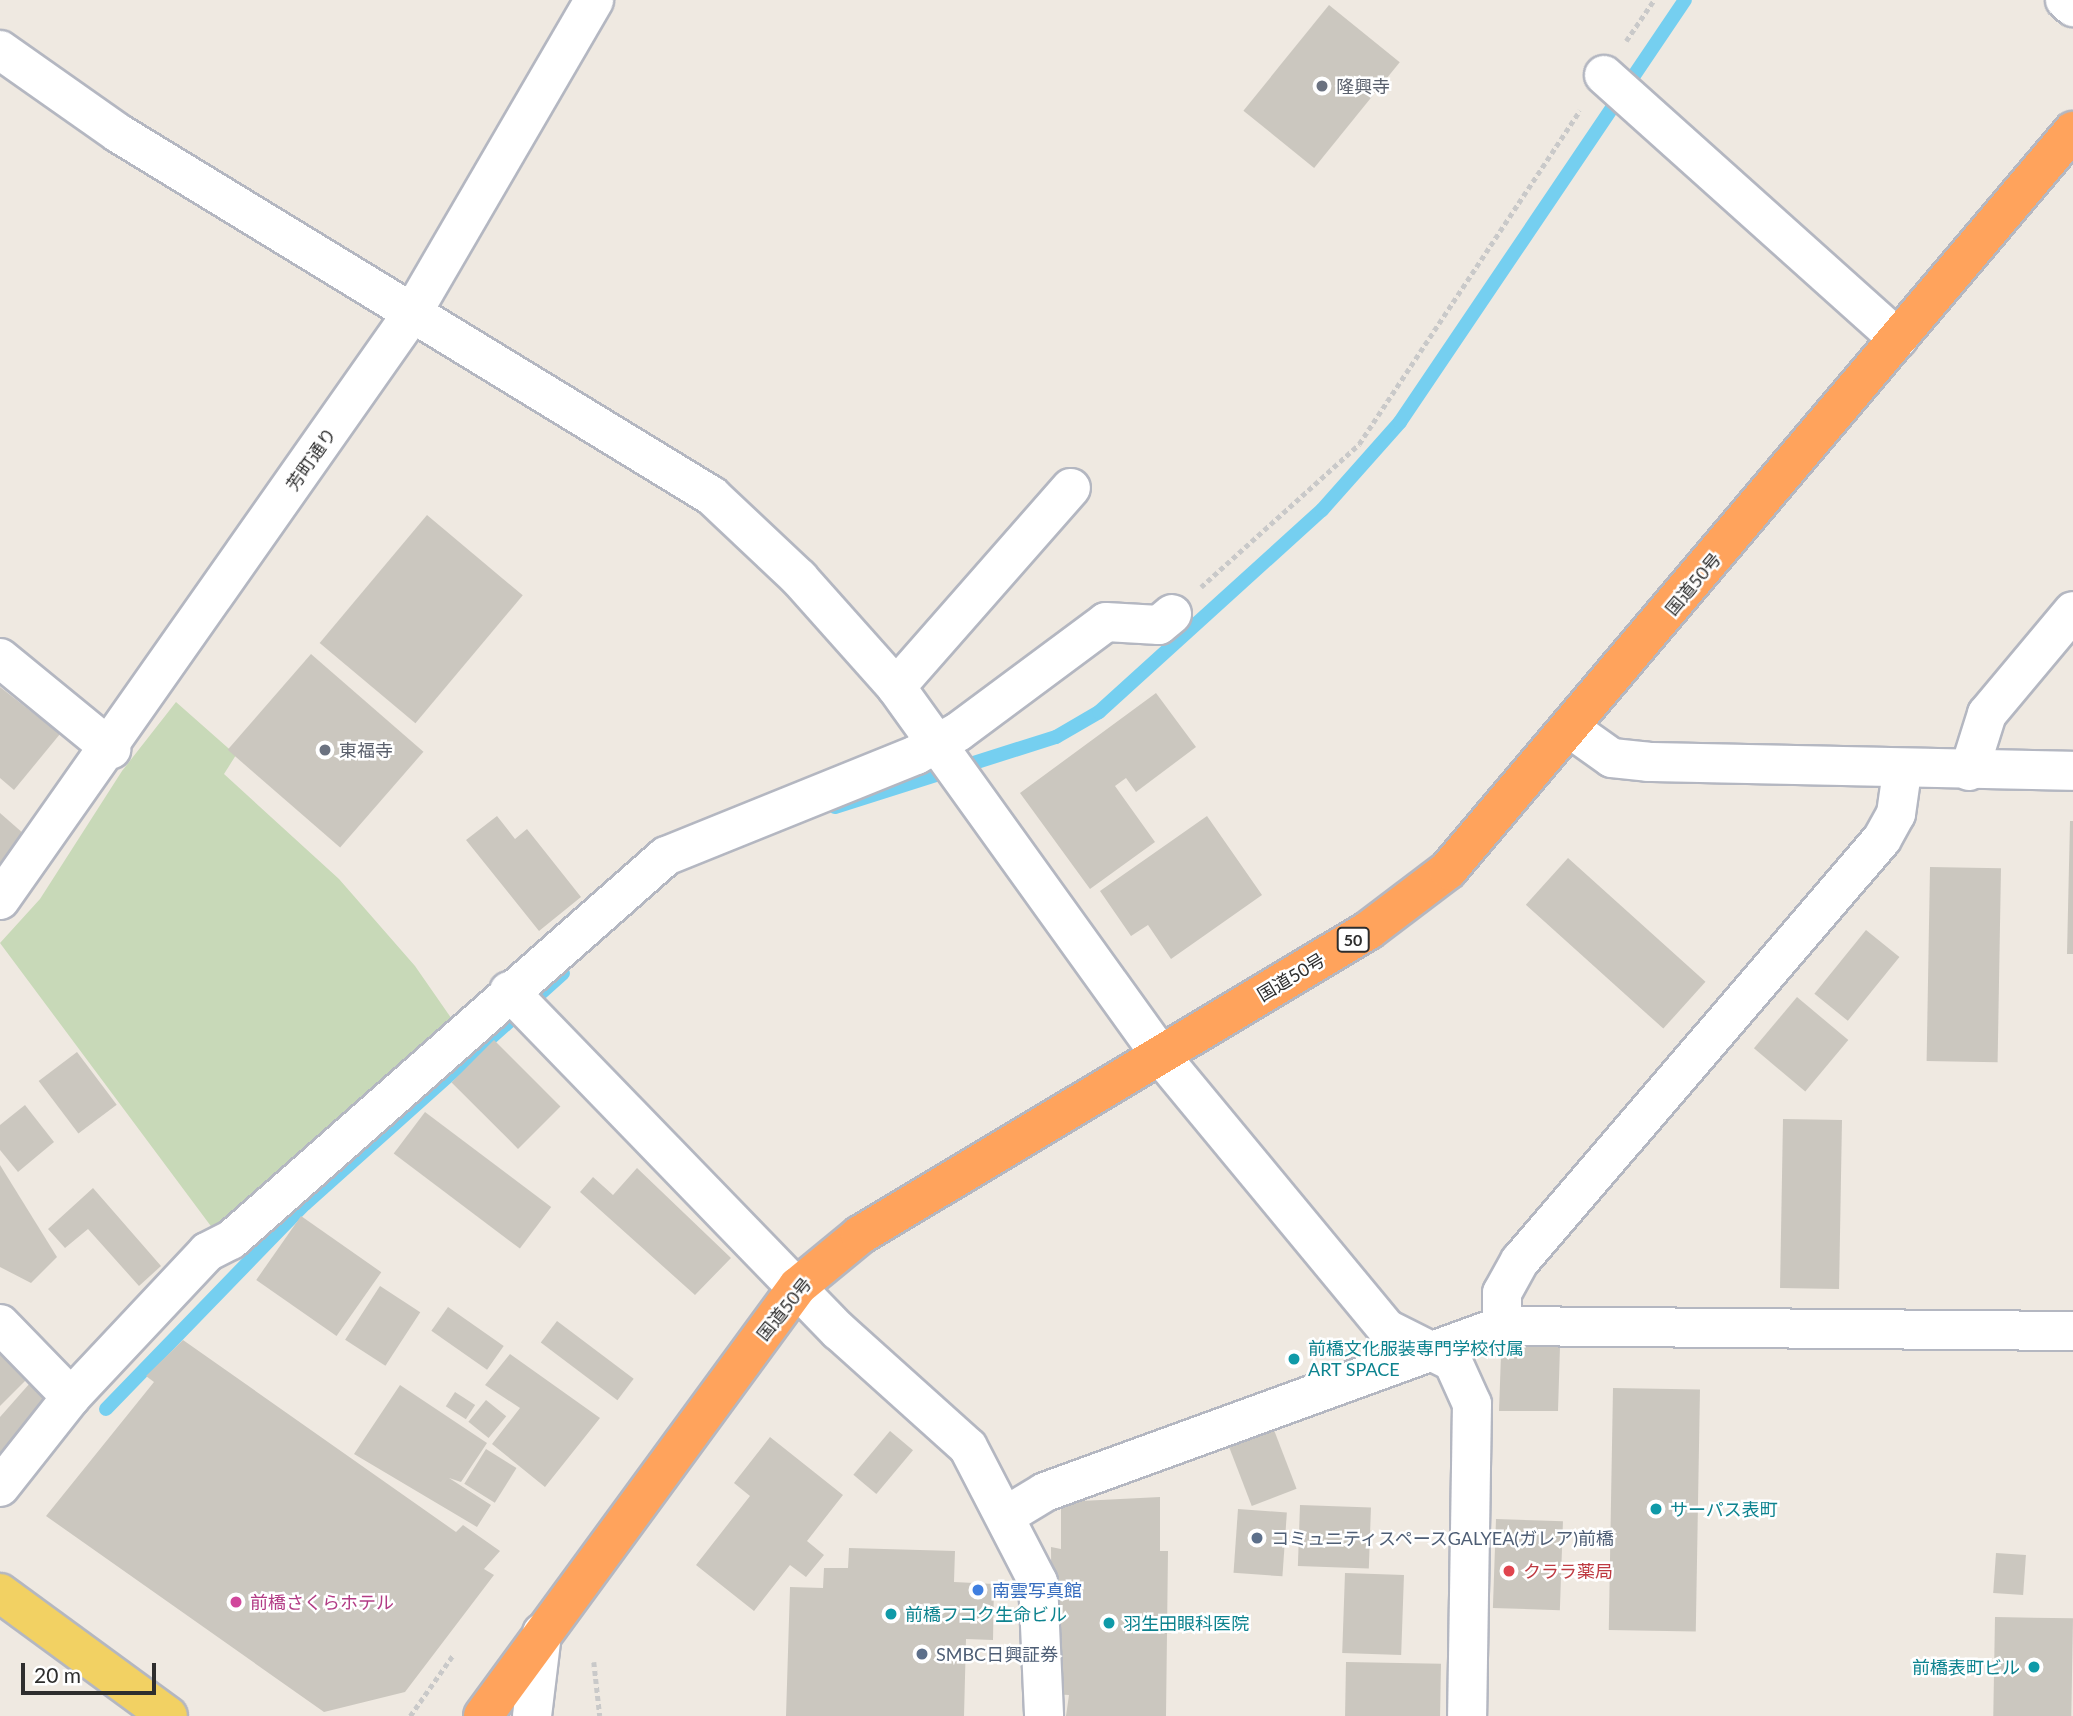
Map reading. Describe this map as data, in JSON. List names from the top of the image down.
{
  "streets": {
    "highway": ["国道50号", "50"],
    "street": ["芳町通り"]
  },
  "places": [
    "隆興寺",
    "東福寺",
    "前橋文化服装専門学校付属 ART SPACE",
    "サーパス表町",
    "コミュニティスペースGALYEA(ガレア)前橋",
    "クララ薬局",
    "南雲写真館",
    "前橋さくらホテル",
    "前橋フコク生命ビル",
    "羽生田眼科医院",
    "SMBC日興証券",
    "前橋表町ビル"
  ],
  "scale_bar": "20 m"
}
